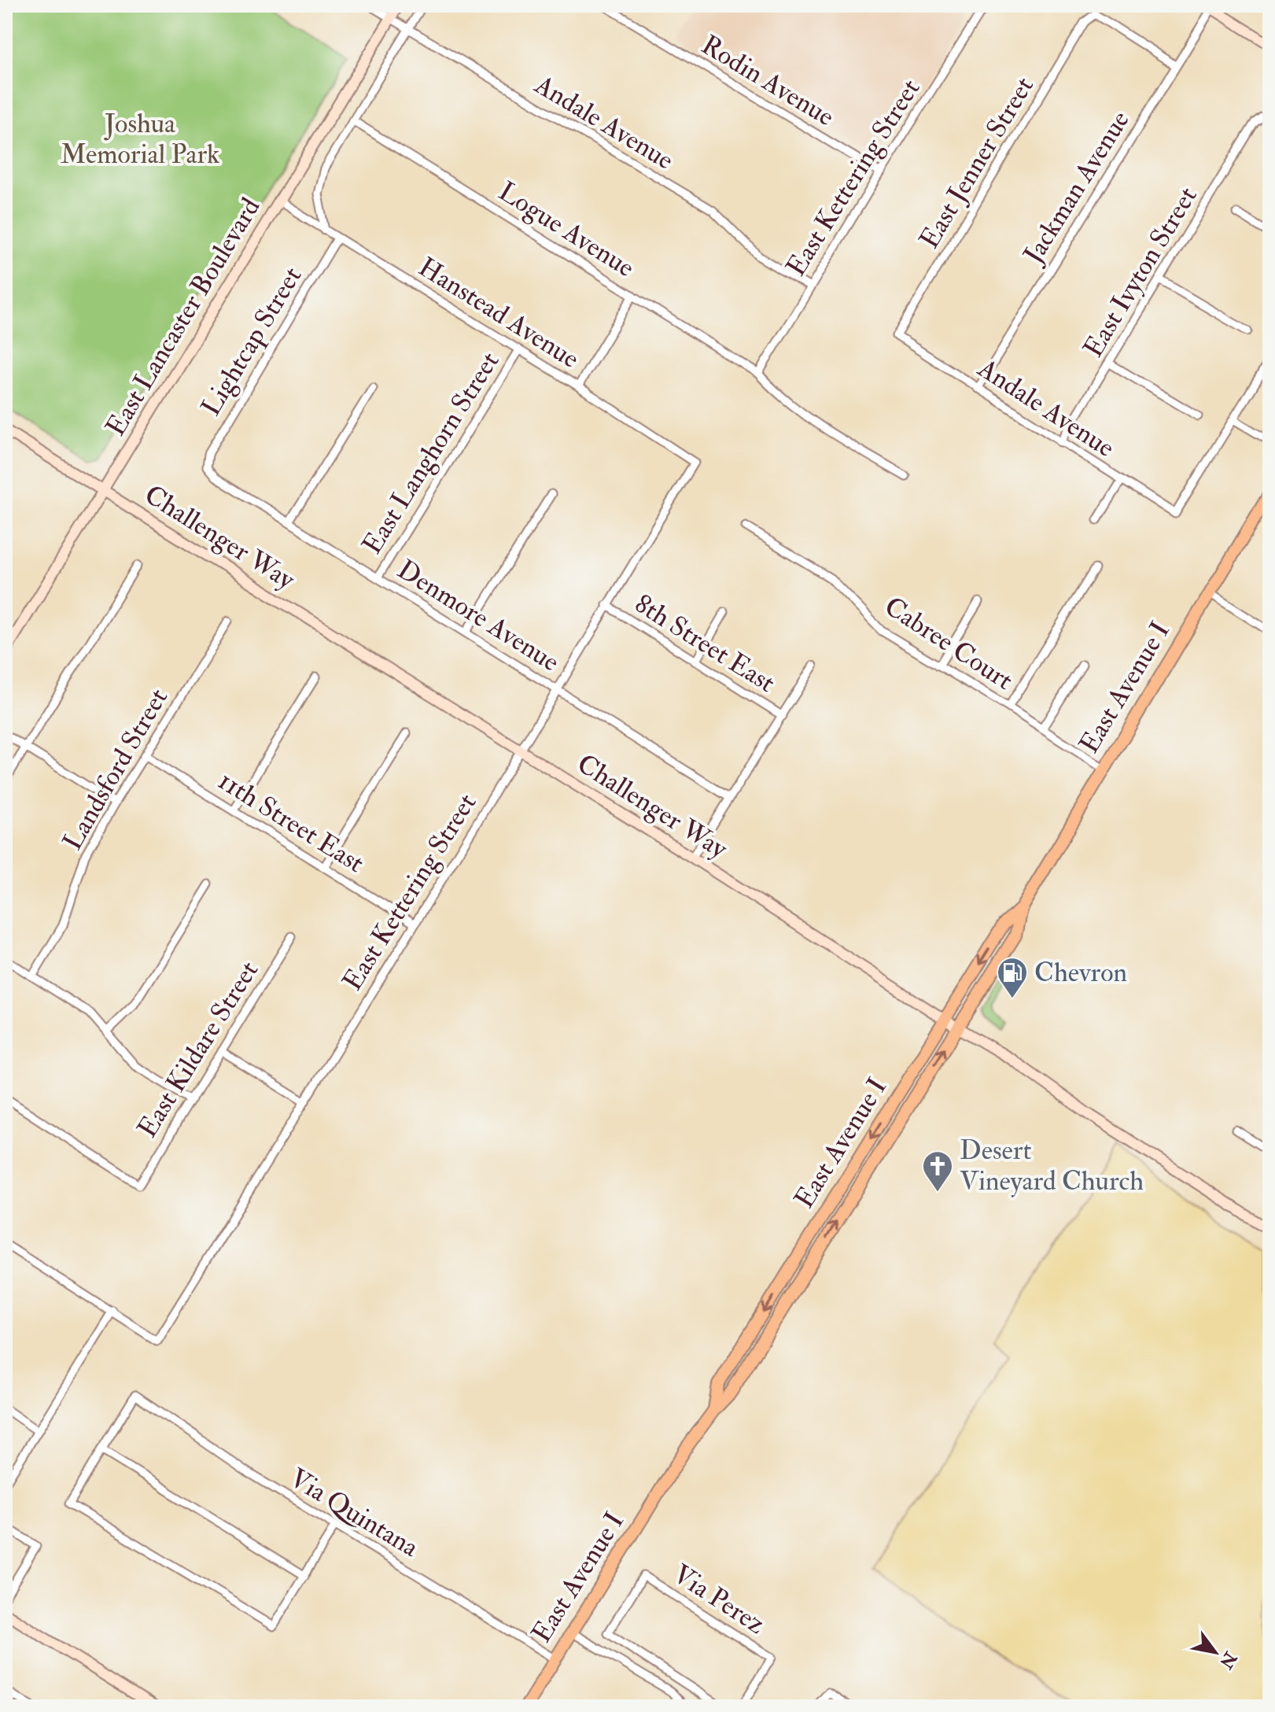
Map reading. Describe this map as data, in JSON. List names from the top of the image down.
{
  "streets": {
    "main road": ["East Lancaster Boulevard", "Challenger Way", "East Avenue I"],
    "street": [
      "Rodin Avenue",
      "Andale Avenue",
      "East Jenner Street",
      "East Kettering Street",
      "Jackman Avenue",
      "Logue Avenue",
      "East Ivyton Street",
      "Hanstead Avenue",
      "Lightcap Street",
      "East Langhorn Street",
      "Denmore Avenue",
      "8th Street East",
      "Cabree Court",
      "Landsford Street",
      "11th Street East",
      "East Kildare Street",
      "Via Quintana",
      "Via Perez"
    ]
  },
  "crossings": [
    ["Rodin Avenue", "East Kettering Street"],
    ["Andale Avenue", "East Jenner Street"],
    ["Andale Avenue", "East Kettering Street"],
    ["Andale Avenue", "Jackman Avenue"],
    ["Andale Avenue", "East Ivyton Street"],
    ["Andale Avenue", "East Lancaster Boulevard"],
    ["East Jenner Street", "Jackman Avenue"],
    ["East Kettering Street", "Logue Avenue"],
    ["East Kettering Street", "Hanstead Avenue"],
    ["East Kettering Street", "Challenger Way"],
    ["East Kettering Street", "Denmore Avenue"],
    ["East Kettering Street", "8th Street East"],
    ["East Kettering Street", "11th Street East"],
    ["Hanstead Avenue", "East Lancaster Boulevard"],
    ["Hanstead Avenue", "Lightcap Street"],
    ["Hanstead Avenue", "East Langhorn Street"],
    ["East Lancaster Boulevard", "Challenger Way"],
    ["Lightcap Street", "Denmore Avenue"],
    ["East Langhorn Street", "Denmore Avenue"],
    ["Challenger Way", "East Avenue I"],
    ["Cabree Court", "East Avenue I"],
    ["East Avenue I", "Via Quintana"],
    ["Landsford Street", "11th Street East"]
  ],
  "parks": ["Joshua Memorial Park"],
  "places": {
    "fuel station": ["Chevron"],
    "church": ["Desert Vineyard Church"]
  },
  "north": "bottom right"
}
